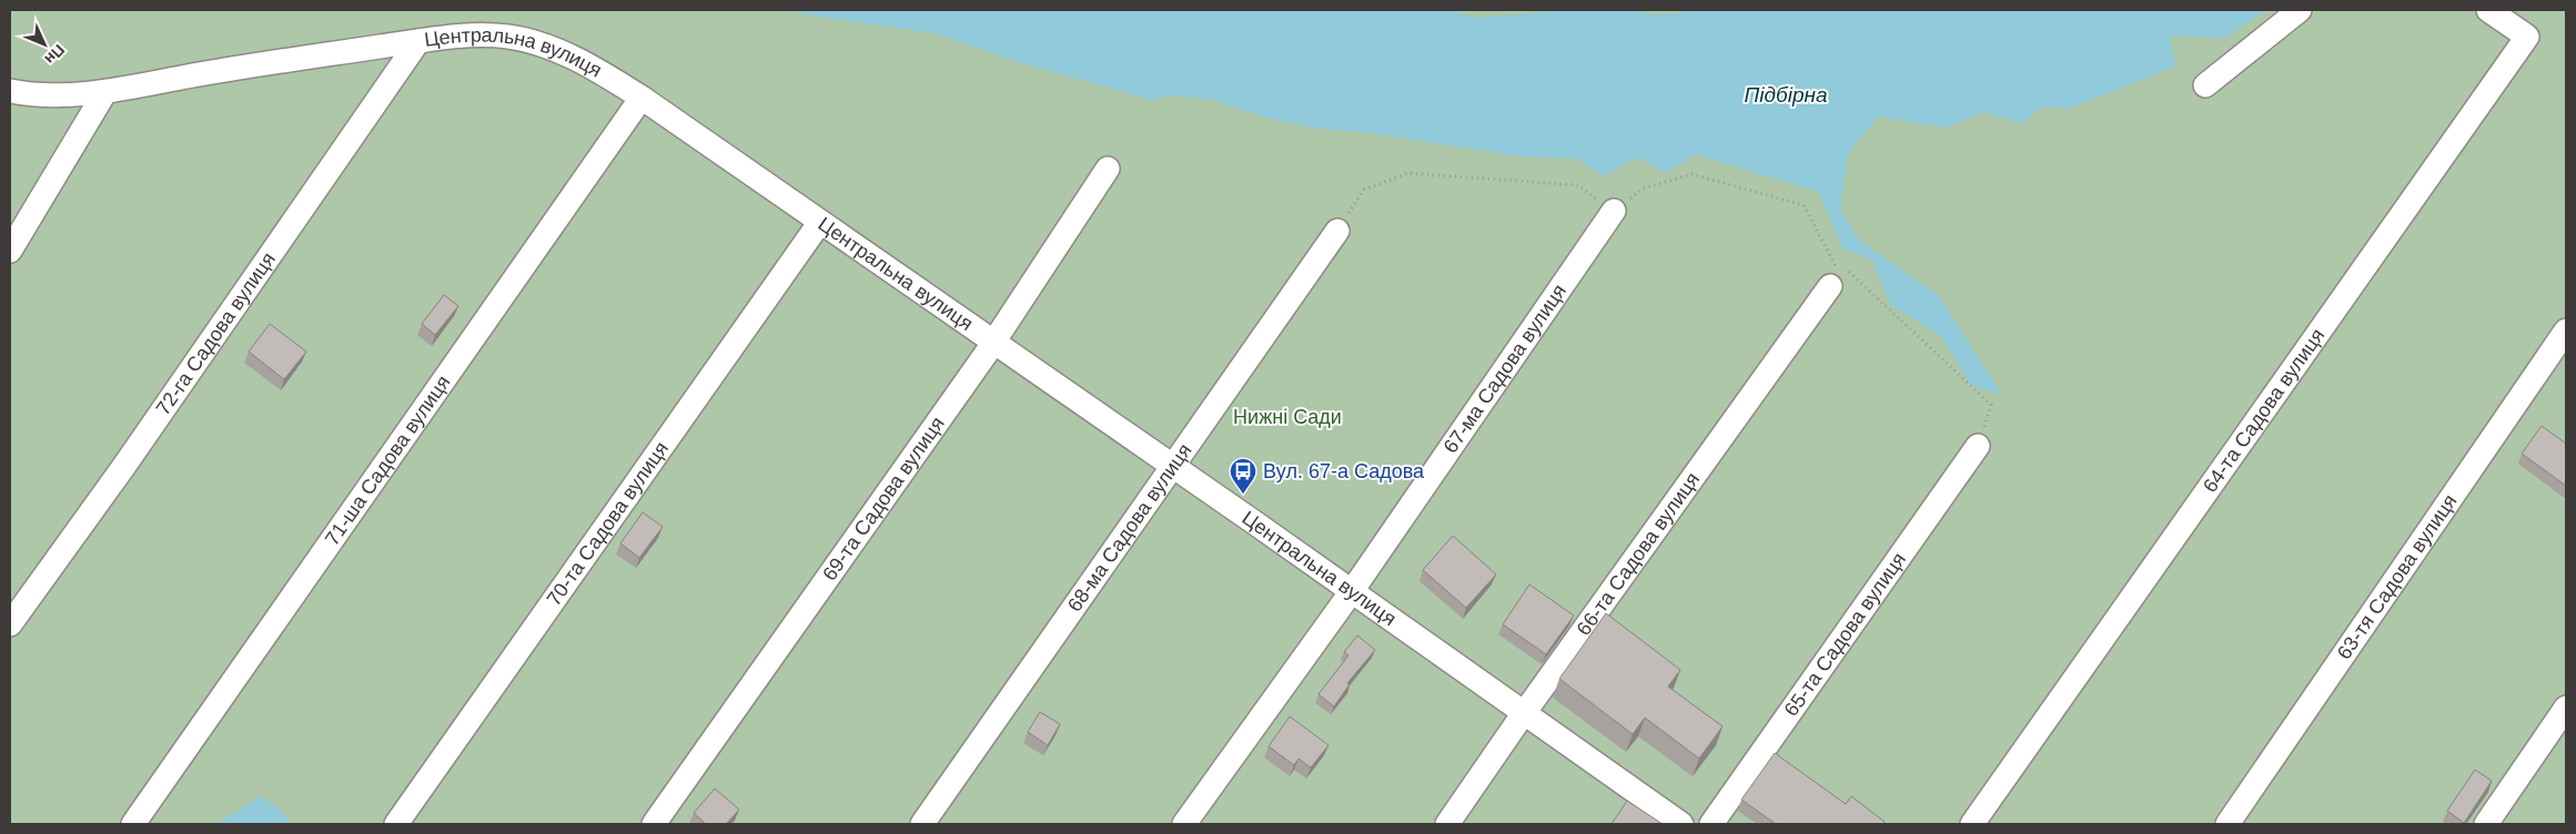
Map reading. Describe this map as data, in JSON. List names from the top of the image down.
{
  "streets": {
    "street": [
      "Центральна вулиця",
      "72-га Садова вулиця",
      "67-ма Садова вулиця",
      "64-та Садова вулиця",
      "71-ша Садова вулиця",
      "69-та Садова вулиця",
      "70-та Садова вулиця",
      "68-ма Садова вулиця",
      "66-та Садова вулиця",
      "63-тя Садова вулиця",
      "65-та Садова вулиця"
    ]
  },
  "crossings": [
    ["Центральна вулиця", "72-га Садова вулиця"],
    ["Центральна вулиця", "67-ма Садова вулиця"],
    ["Центральна вулиця", "71-ша Садова вулиця"],
    ["Центральна вулиця", "69-та Садова вулиця"],
    ["Центральна вулиця", "70-та Садова вулиця"],
    ["Центральна вулиця", "68-ма Садова вулиця"],
    ["Центральна вулиця", "66-та Садова вулиця"]
  ],
  "water": ["Підбірна"],
  "parks": ["Нижні Сади"],
  "places": {
    "bus stop": ["Вул. 67-а Садова"]
  },
  "north": "bottom right"
}
